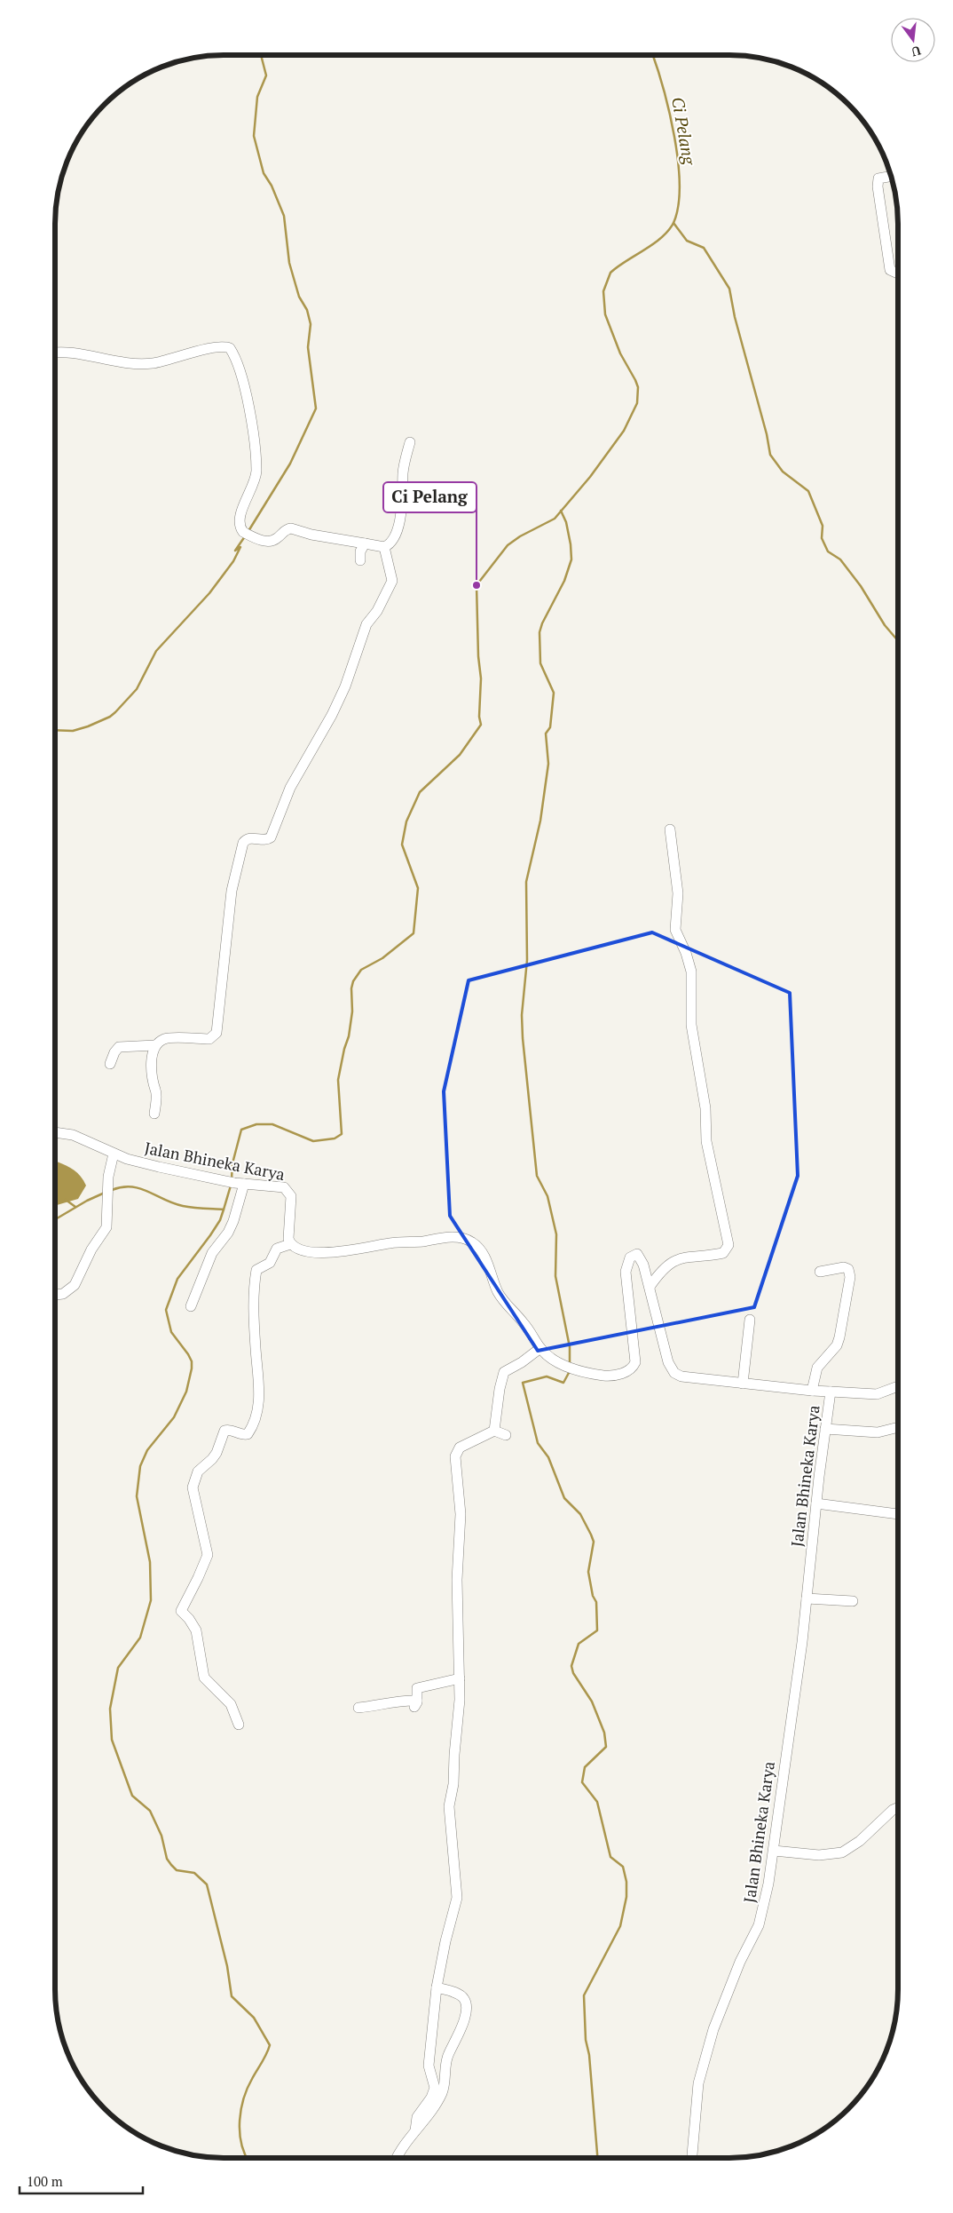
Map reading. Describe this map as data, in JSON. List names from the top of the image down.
{
  "streets": {
    "street": ["Jalan Bhineka Karya"]
  },
  "water": ["Ci Pelang"],
  "places": ["Ci Pelang"],
  "scale_bar": "100 m",
  "north": "bottom"
}
